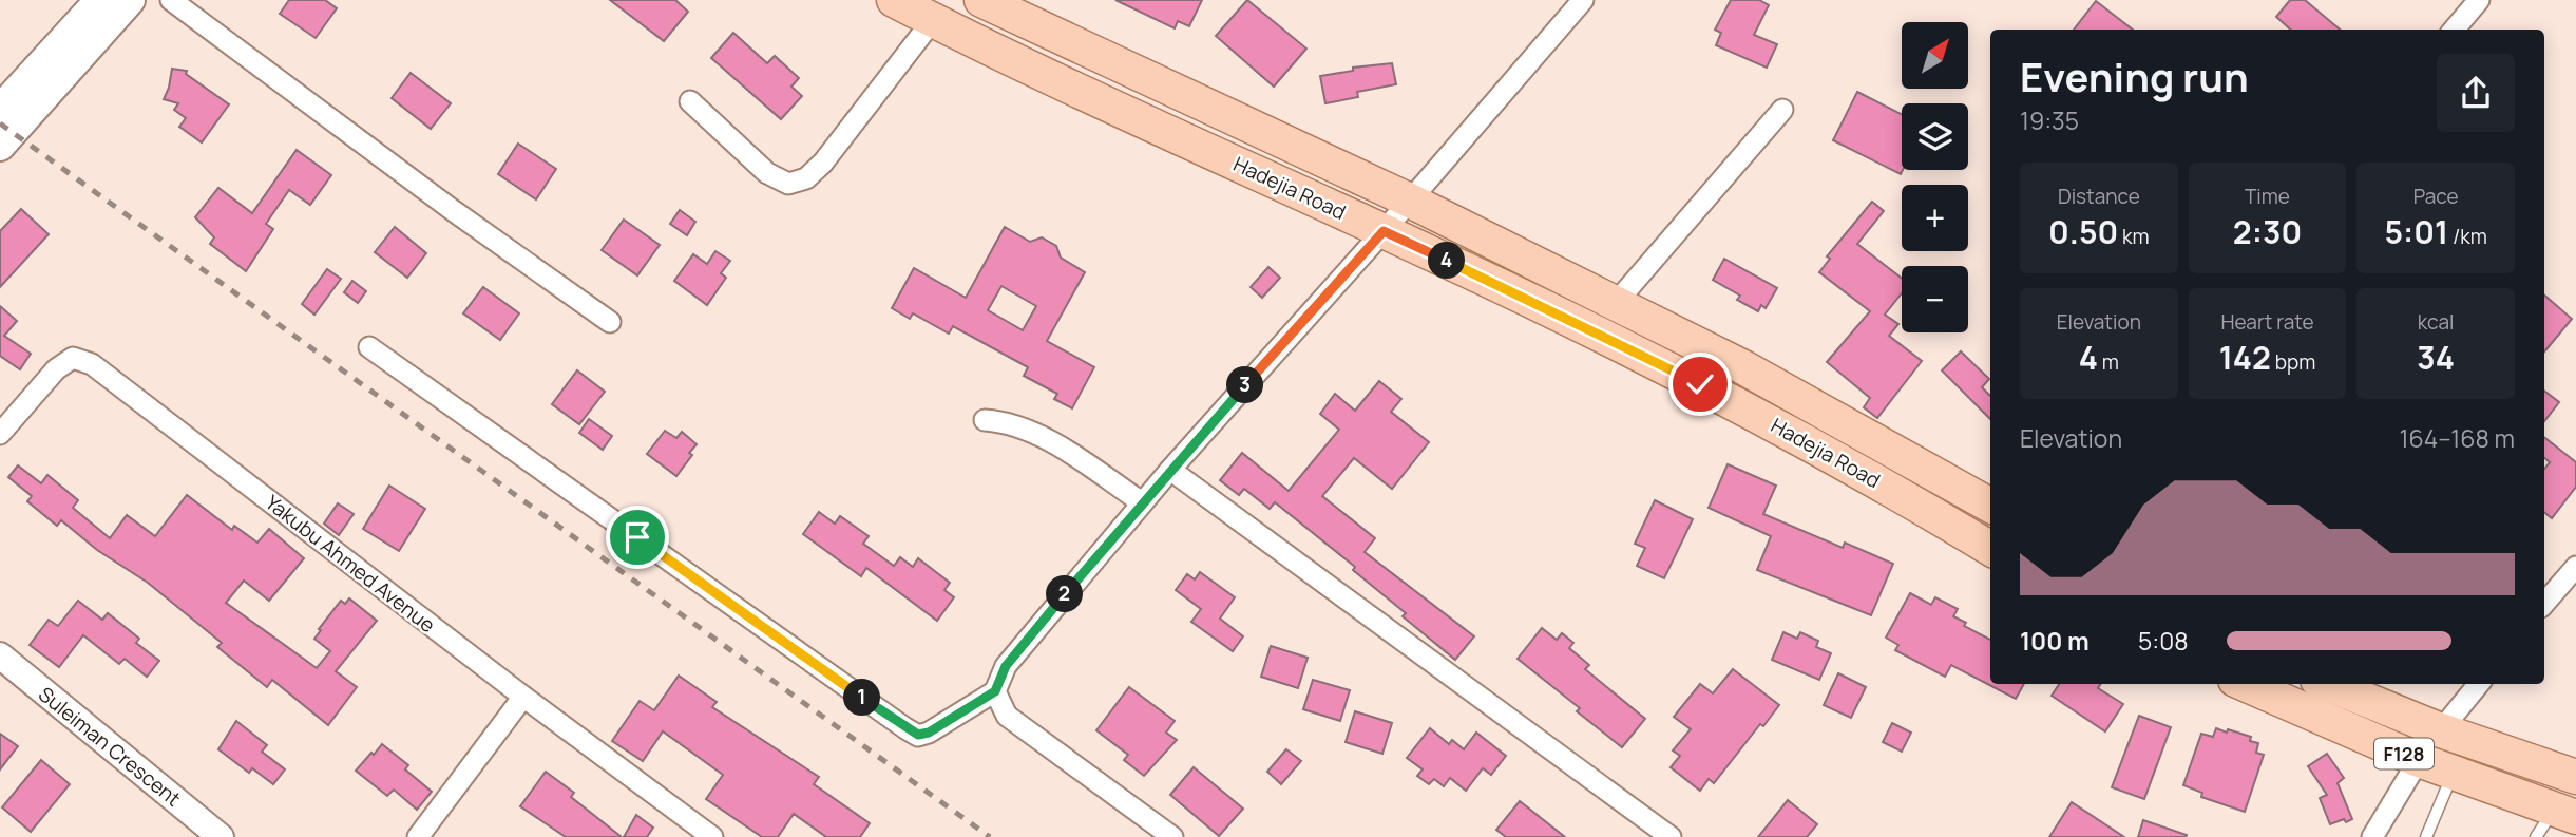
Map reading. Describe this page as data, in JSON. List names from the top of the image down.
{
  "streets": {
    "main road": ["Hadejia Road", "F128"],
    "street": ["Yakubu Ahmed Avenue", "Suleiman Crescent"]
  },
  "north": "top right",
  "page": {
    "map_buttons": ["+", "−"],
    "heading": ["Evening run", "19:35"],
    "stats": [
      ["Distance", "0.50 km"],
      ["Time", "2:30"],
      ["Pace", "5:01 /km"],
      ["Elevation", "4 m"],
      ["Heart rate", "142 bpm"],
      ["kcal", "34"]
    ],
    "pins": [
      "4",
      "3",
      "2",
      "1"
    ],
    "chart": ["Elevation", "164–168 m"],
    "list": [
      {
        "name": "100 m",
        "note": "5:08"
      }
    ]
  }
}
